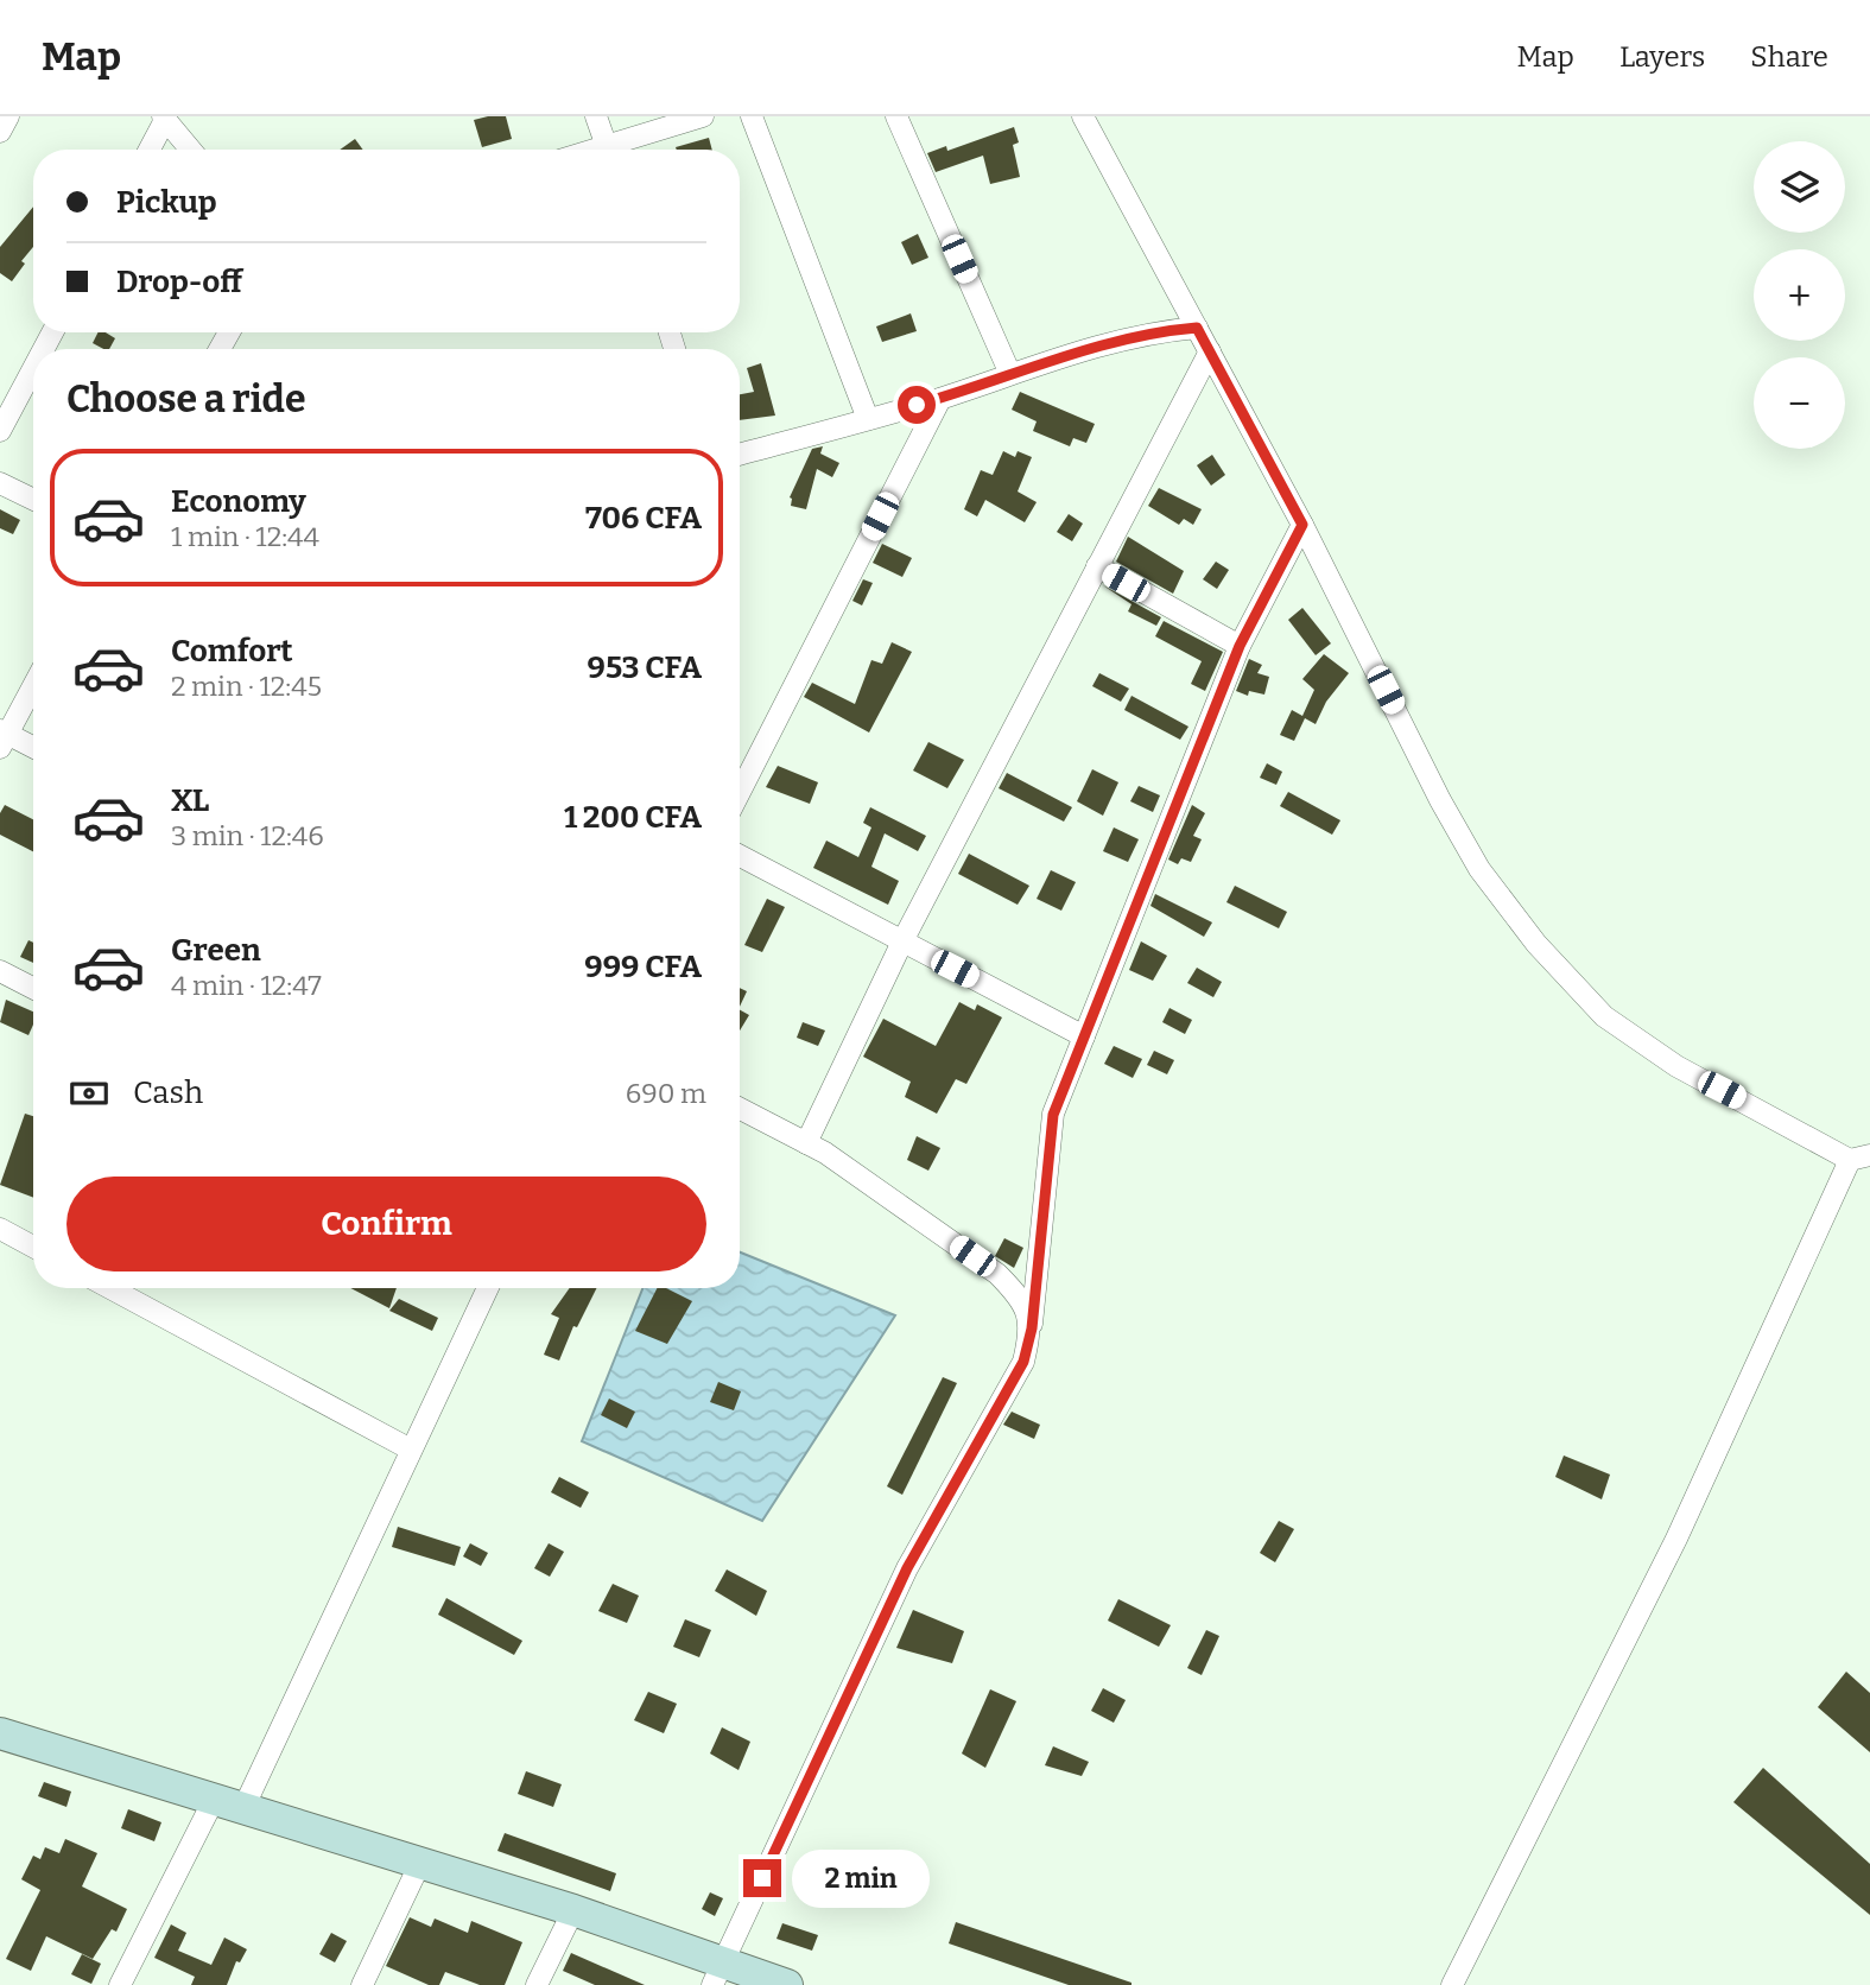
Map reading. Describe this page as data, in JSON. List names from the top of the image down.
{
  "page": {
    "header": "Map",
    "nav": ["Map", "Layers", "Share"],
    "map_buttons": ["+", "−"],
    "banner": ["Pickup", "Drop-off"],
    "heading": "Choose a ride",
    "list": [
      {
        "name": "Economy",
        "note": "1 min · 12:44",
        "value": "706 CFA"
      },
      {
        "name": "Comfort",
        "note": "2 min · 12:45",
        "value": "953 CFA"
      },
      {
        "name": "XL",
        "note": "3 min · 12:46",
        "value": "1 200 CFA"
      },
      {
        "name": "Green",
        "note": "4 min · 12:47",
        "value": "999 CFA"
      }
    ],
    "pay": ["Cash", "690 m"],
    "buttons": "Confirm",
    "bubble": "2 min"
  }
}
